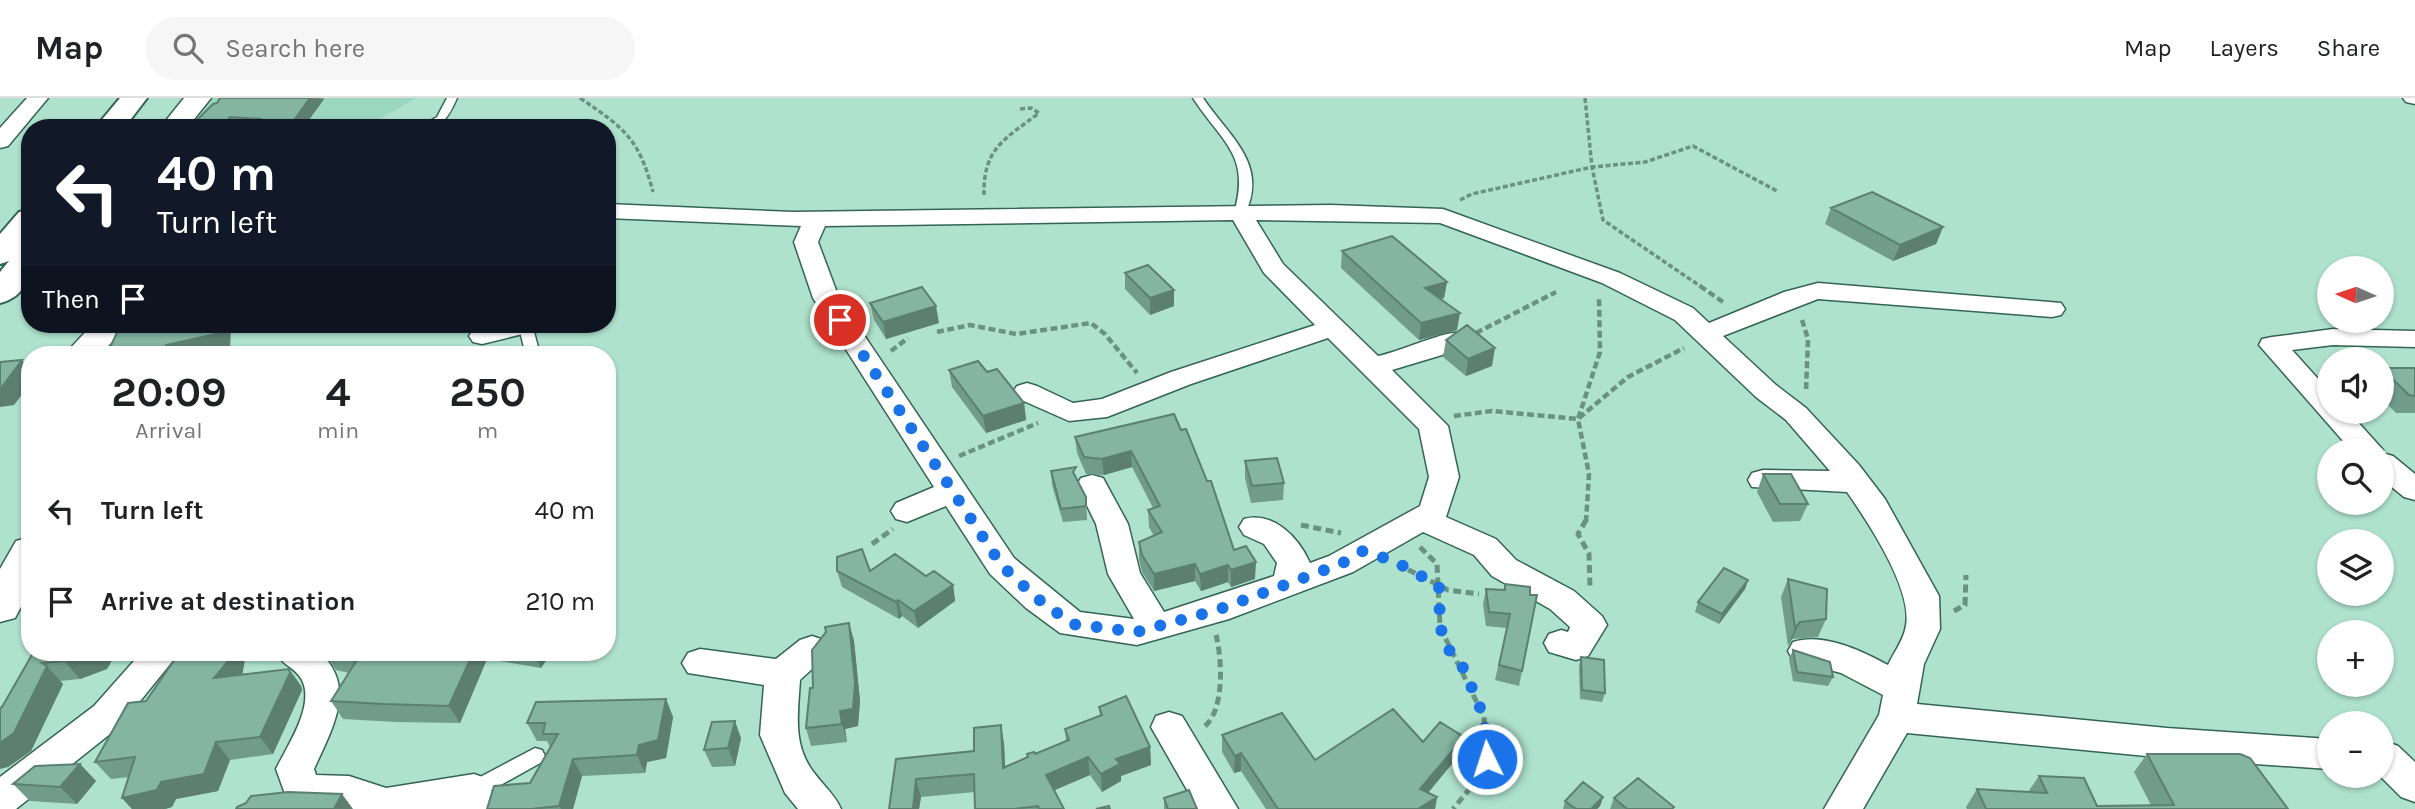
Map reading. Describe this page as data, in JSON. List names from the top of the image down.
{
  "north": "left",
  "page": {
    "header": "Map",
    "search": "Search here",
    "nav": ["Map", "Layers", "Share"],
    "turn": ["40 m", "Turn left"],
    "map_buttons": ["+", "−"],
    "then": "Then",
    "eta": [
      "20:09",
      "Arrival",
      "4",
      "min",
      "250",
      "m"
    ],
    "list": [
      {
        "name": "Turn left",
        "value": "40 m"
      },
      {
        "name": "Arrive at destination",
        "value": "210 m"
      }
    ]
  }
}
